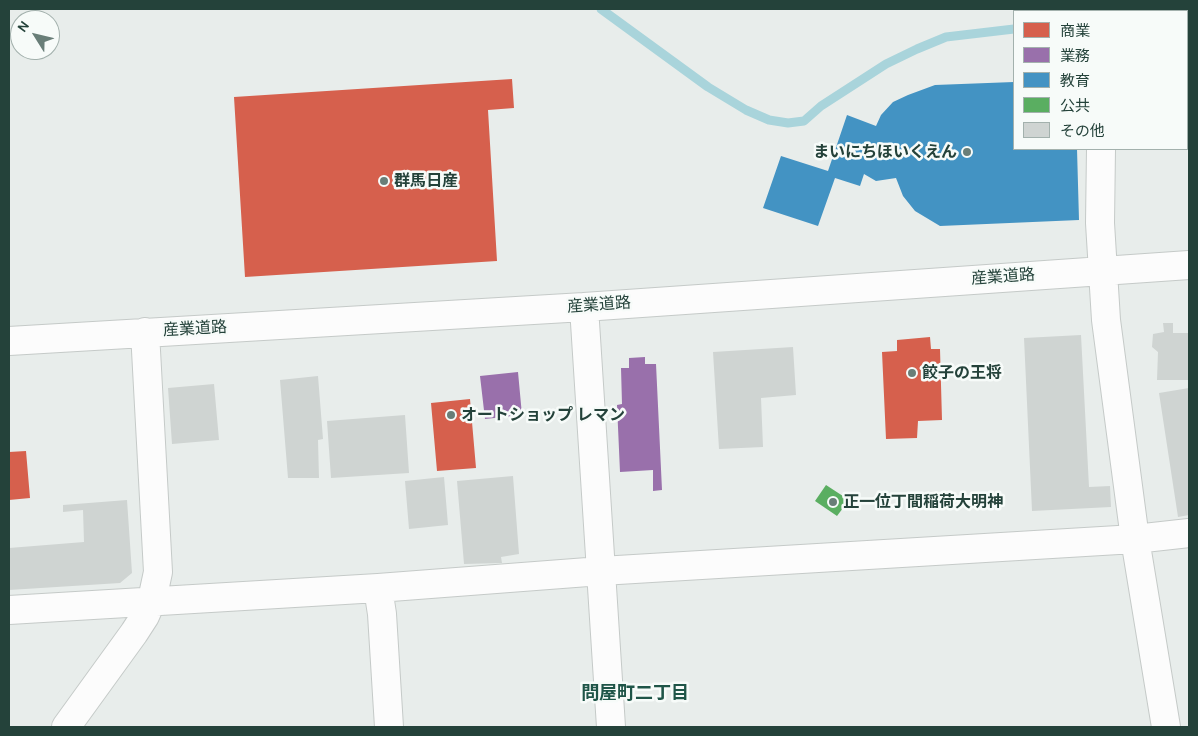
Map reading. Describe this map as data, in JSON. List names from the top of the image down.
{
  "streets": {
    "street": ["産業道路"]
  },
  "districts": ["問屋町二丁目"],
  "places": [
    "まいにちほいくえん",
    "群馬日産",
    "餃子の王将",
    "オートショップ レマン",
    "正一位丁間稲荷大明神"
  ],
  "legend": [
    "商業",
    "業務",
    "教育",
    "公共",
    "その他"
  ],
  "north": "top left"
}
